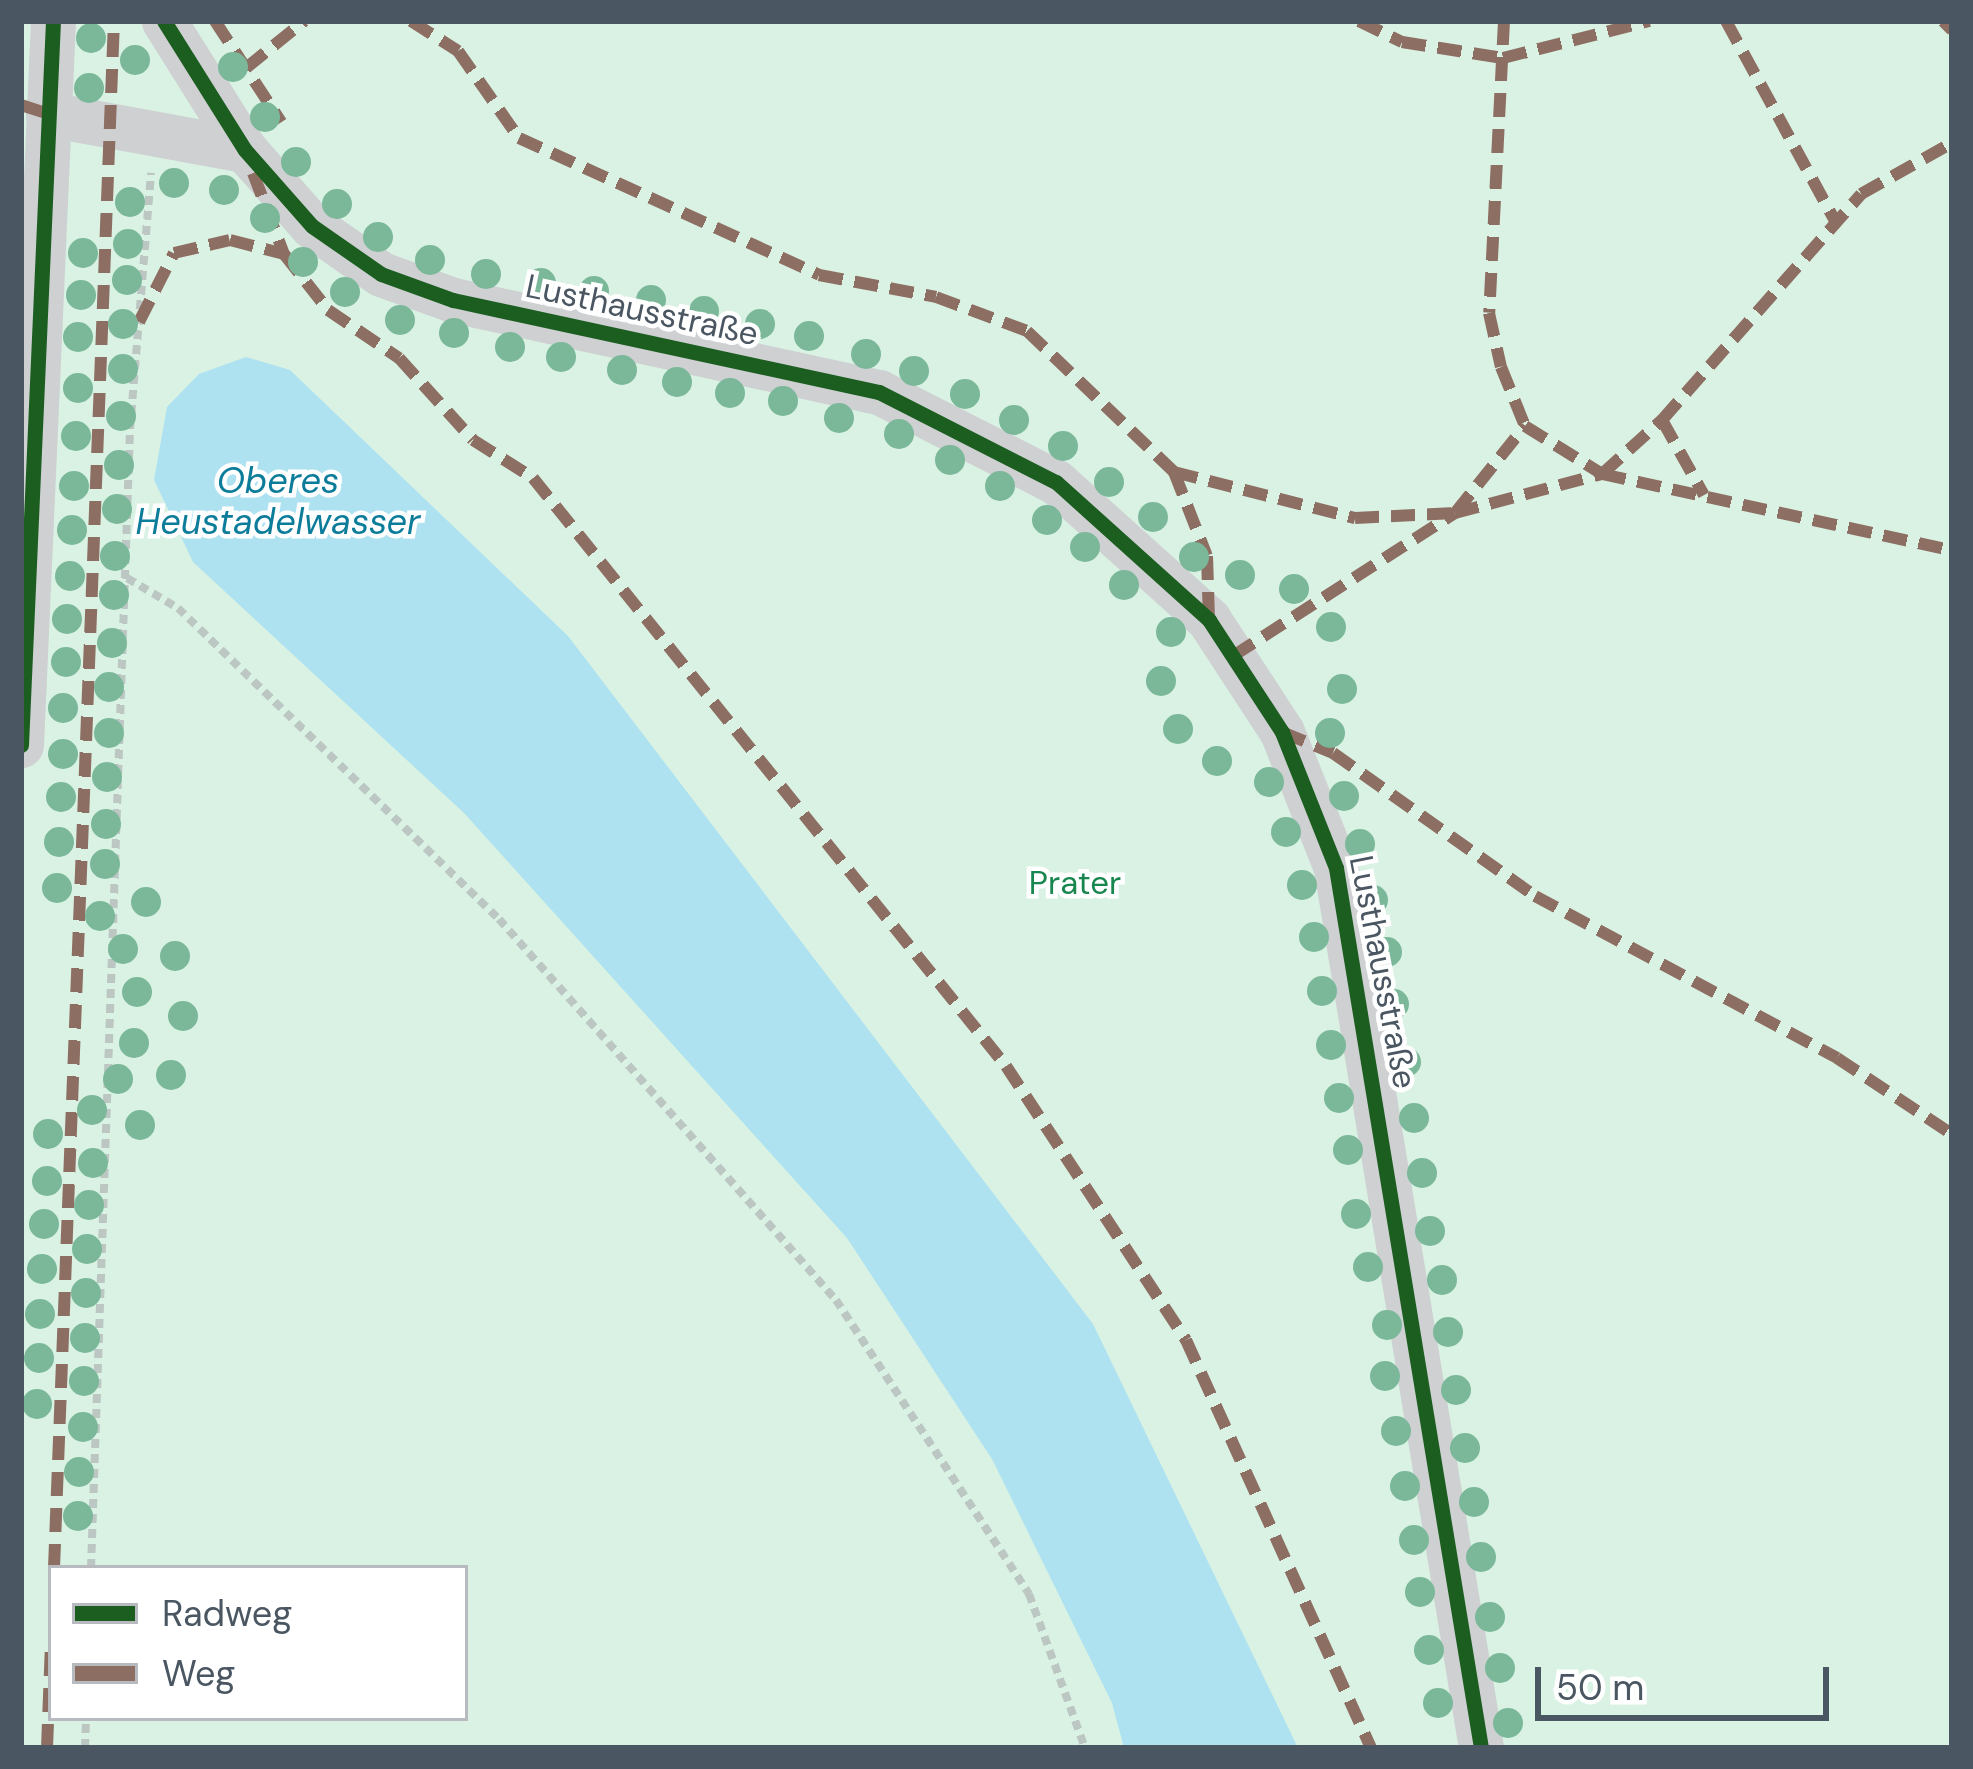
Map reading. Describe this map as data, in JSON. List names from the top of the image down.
{
  "streets": {
    "street": ["Lusthausstraße"]
  },
  "water": ["Oberes Heustadelwasser"],
  "parks": ["Prater"],
  "legend": ["Radweg", "Weg"],
  "scale_bar": "50 m"
}
